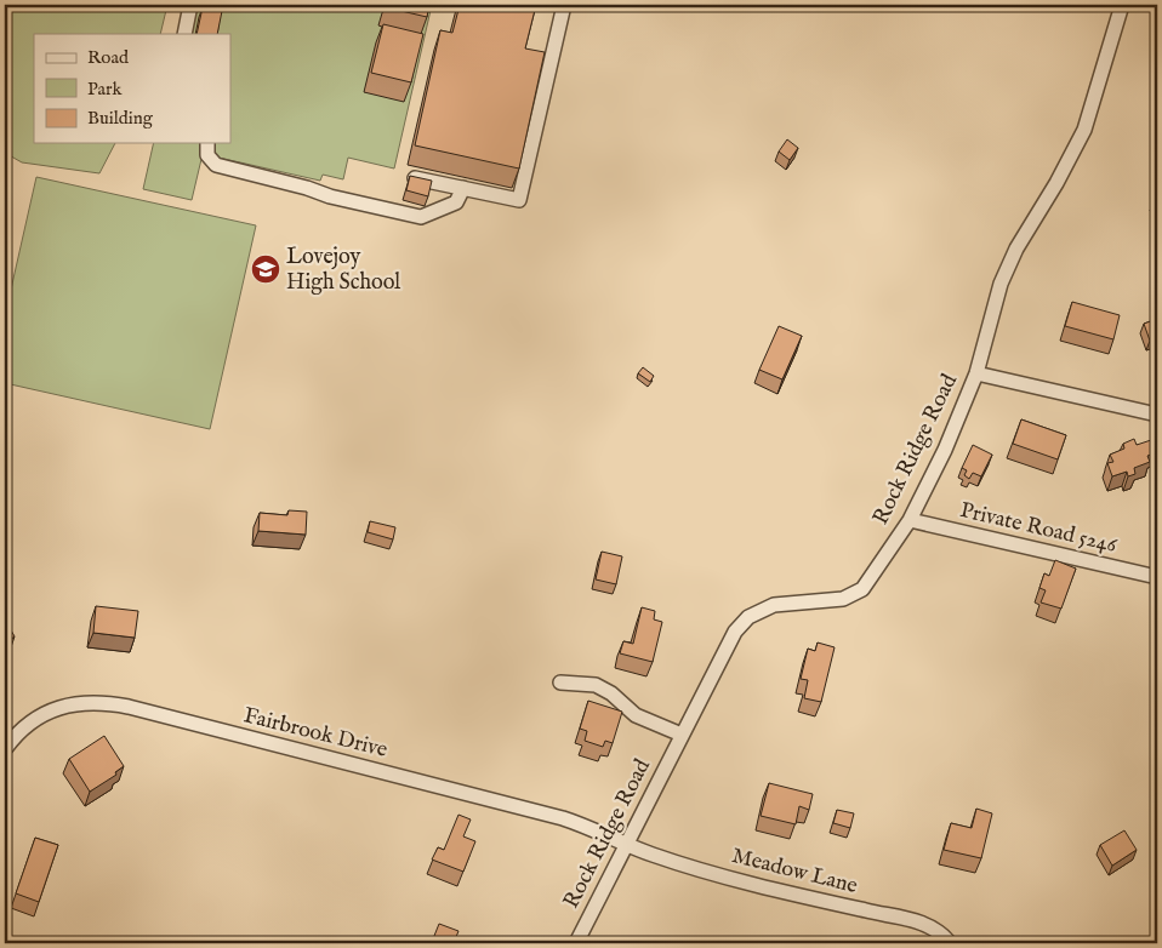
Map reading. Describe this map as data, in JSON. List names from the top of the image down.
{
  "streets": {
    "street": [
      "Rock Ridge Road",
      "Private Road 5246",
      "Fairbrook Drive",
      "Meadow Lane"
    ]
  },
  "crossings": [
    ["Rock Ridge Road", "Private Road 5246"],
    ["Rock Ridge Road", "Fairbrook Drive"],
    ["Rock Ridge Road", "Meadow Lane"],
    ["Fairbrook Drive", "Meadow Lane"]
  ],
  "places": {
    "school or university": ["Lovejoy High School"]
  },
  "legend": ["Road", "Park", "Building"]
}
